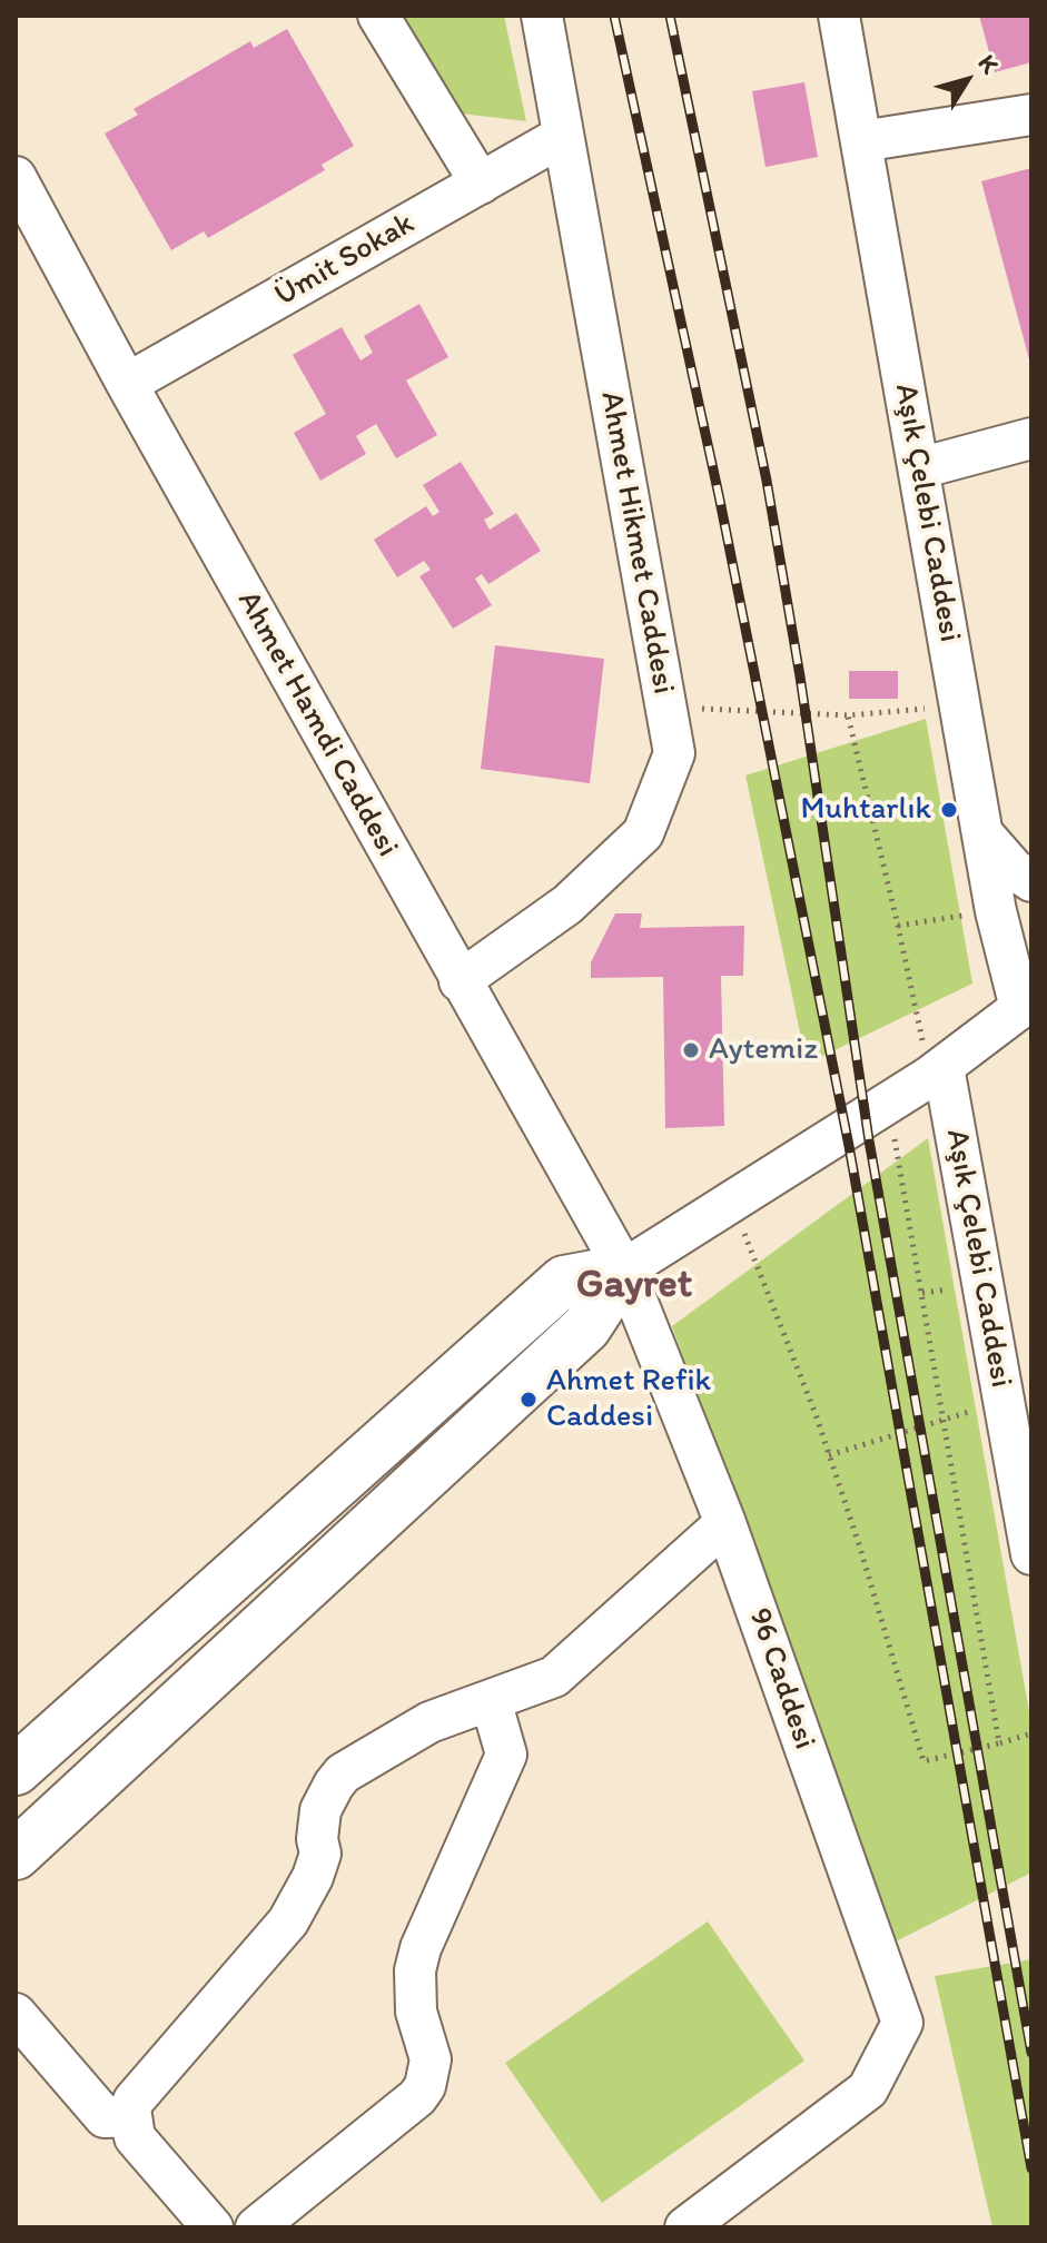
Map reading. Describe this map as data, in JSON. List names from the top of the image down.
{
  "streets": {
    "street": [
      "Ümit Sokak",
      "Aşık Çelebi Caddesi",
      "Ahmet Hikmet Caddesi",
      "Ahmet Hamdi Caddesi",
      "96 Caddesi"
    ]
  },
  "crossings": [
    ["Ümit Sokak", "Ahmet Hikmet Caddesi"],
    ["Ümit Sokak", "Ahmet Hamdi Caddesi"],
    ["Ahmet Hikmet Caddesi", "Ahmet Hamdi Caddesi"],
    ["Ahmet Hamdi Caddesi", "96 Caddesi"]
  ],
  "districts": ["Gayret"],
  "places": ["Muhtarlık", "Aytemiz", "Ahmet Refik Caddesi"],
  "north": "top right"
}
